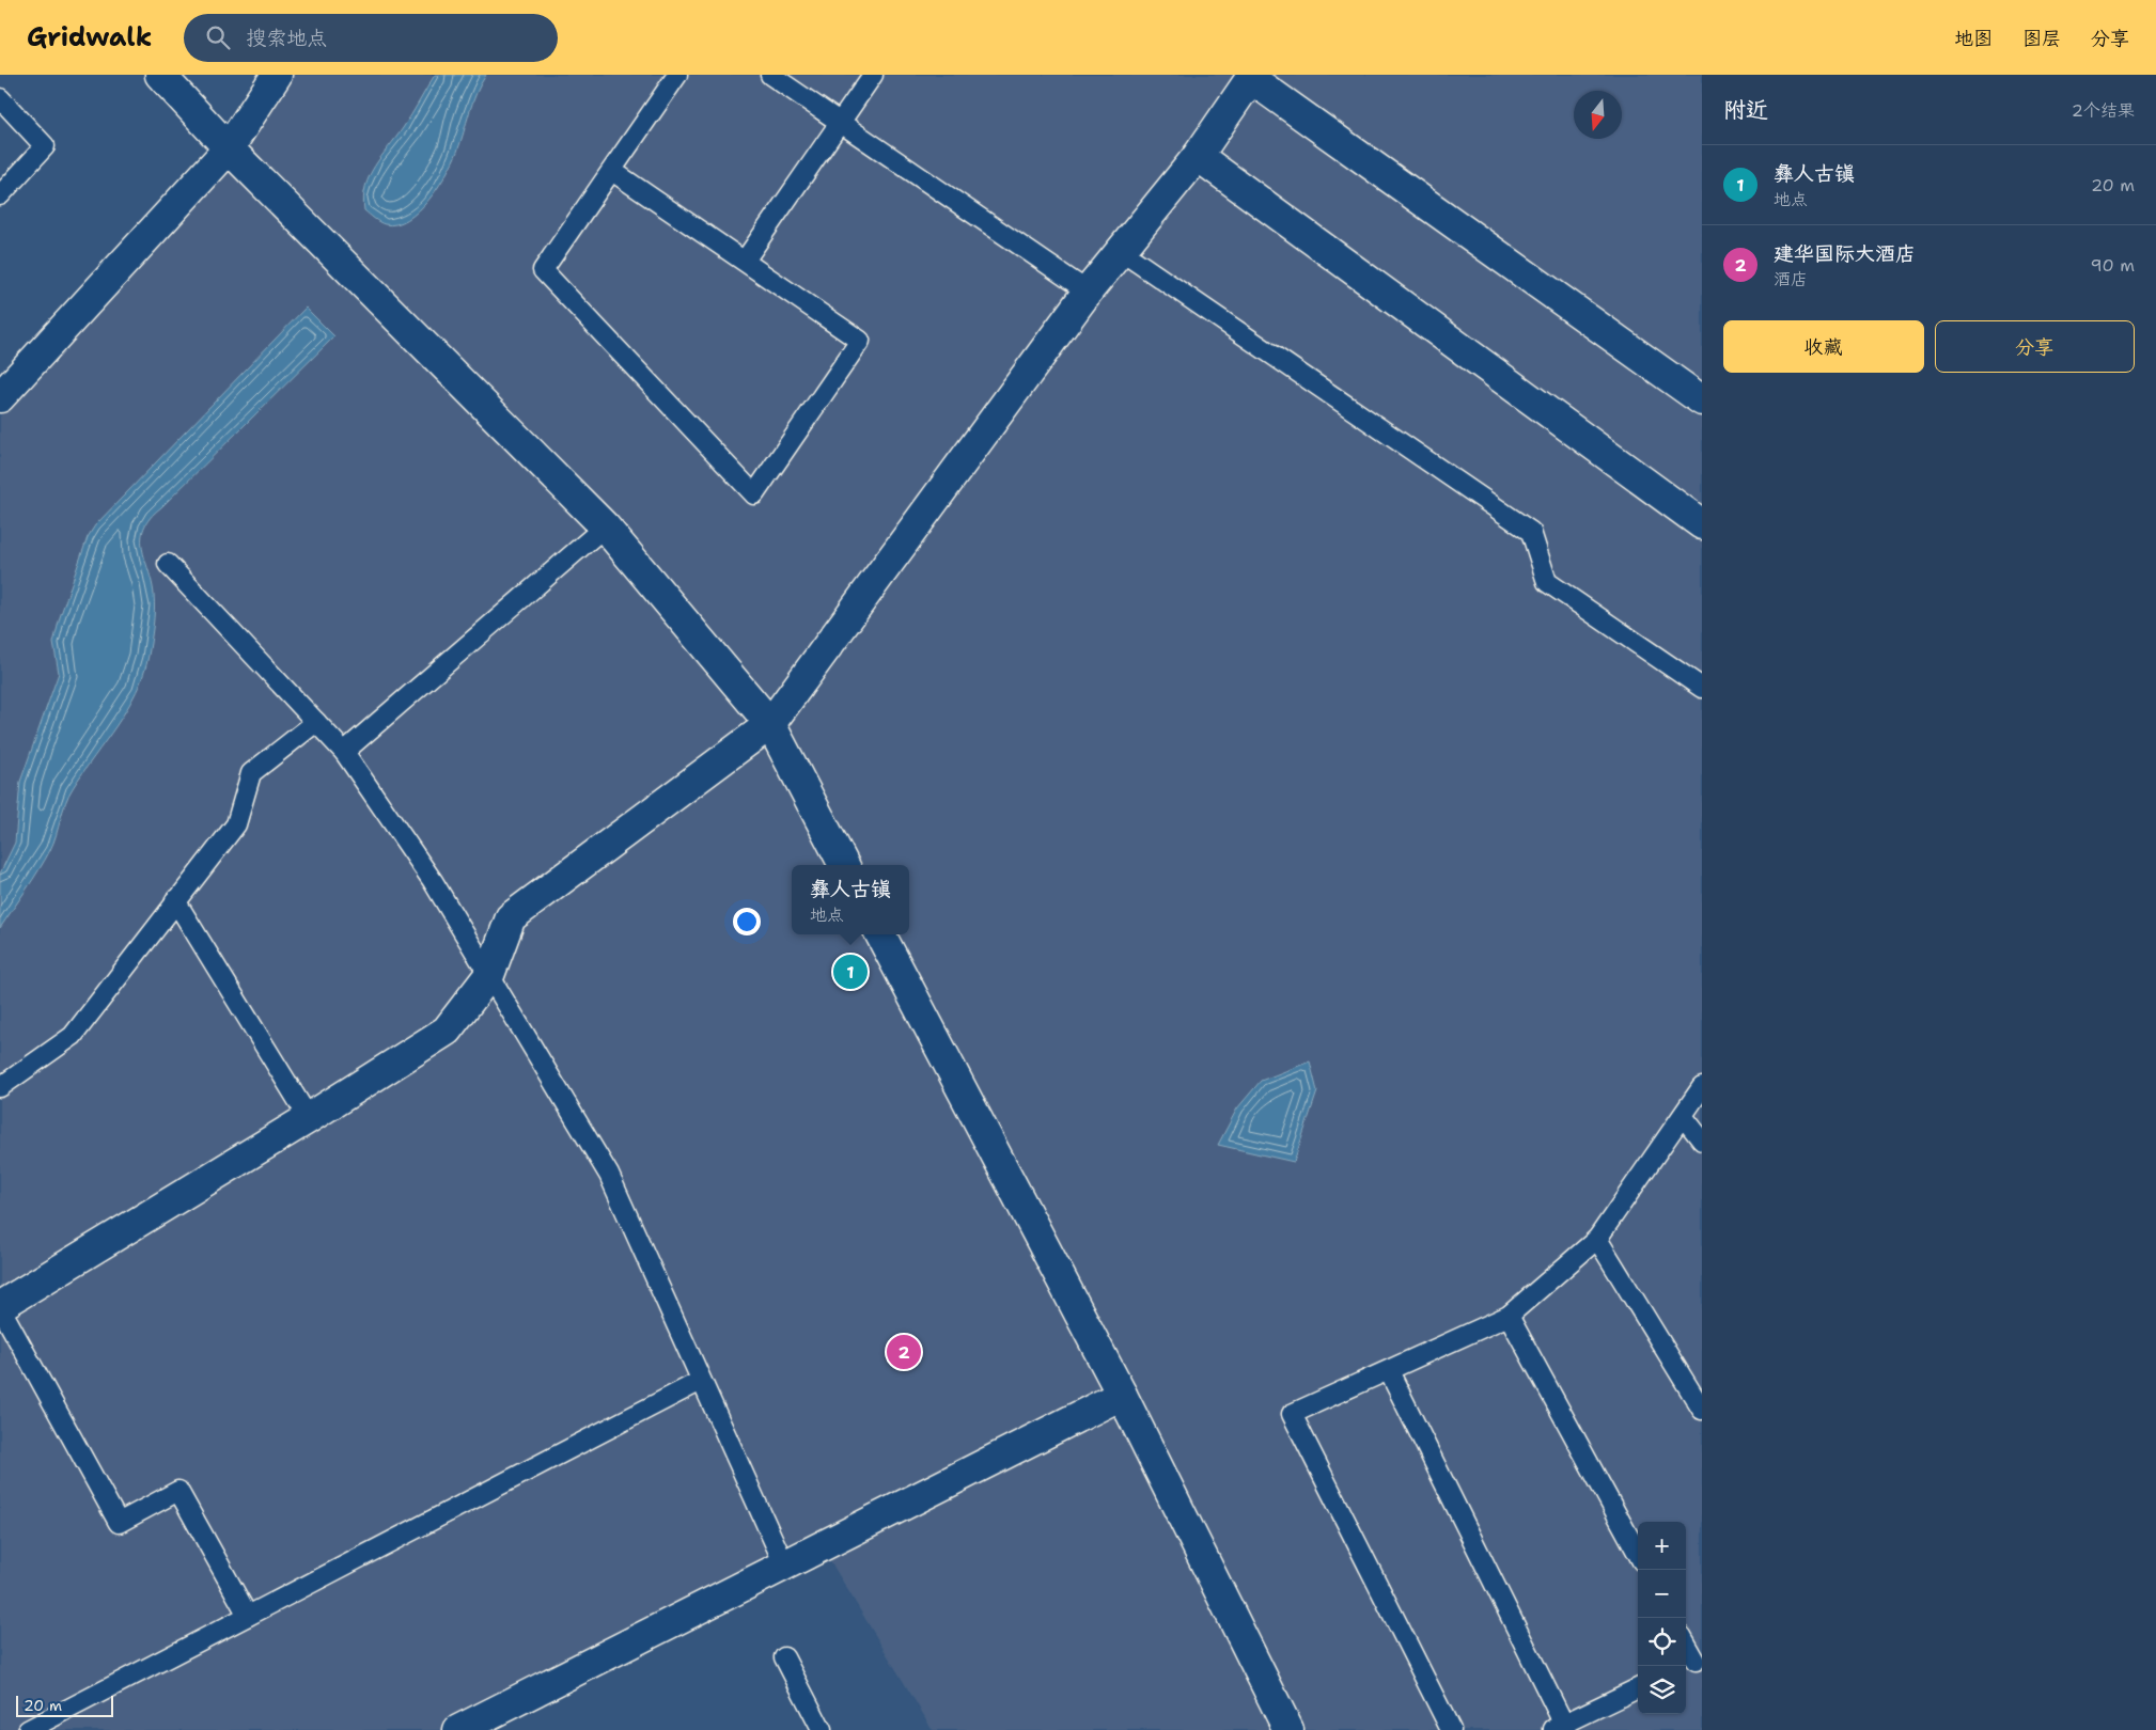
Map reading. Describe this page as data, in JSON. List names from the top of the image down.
{
  "scale_bar": "20 m",
  "north": "bottom",
  "page": {
    "header": "Gridwalk",
    "search": "搜索地点",
    "nav": ["地图", "图层", "分享"],
    "heading": ["附近", "2个结果"],
    "list": [
      {
        "mark": "1",
        "name": "彝人古镇",
        "note": "地点",
        "value": "20 m"
      },
      {
        "mark": "2",
        "name": "建华国际大酒店",
        "note": "酒店",
        "value": "90 m"
      }
    ],
    "buttons": ["收藏", "分享"],
    "popup": ["彝人古镇", "地点"],
    "pins": ["1", "2"],
    "map_buttons": ["+", "−"],
    "scale": "20 m"
  }
}
